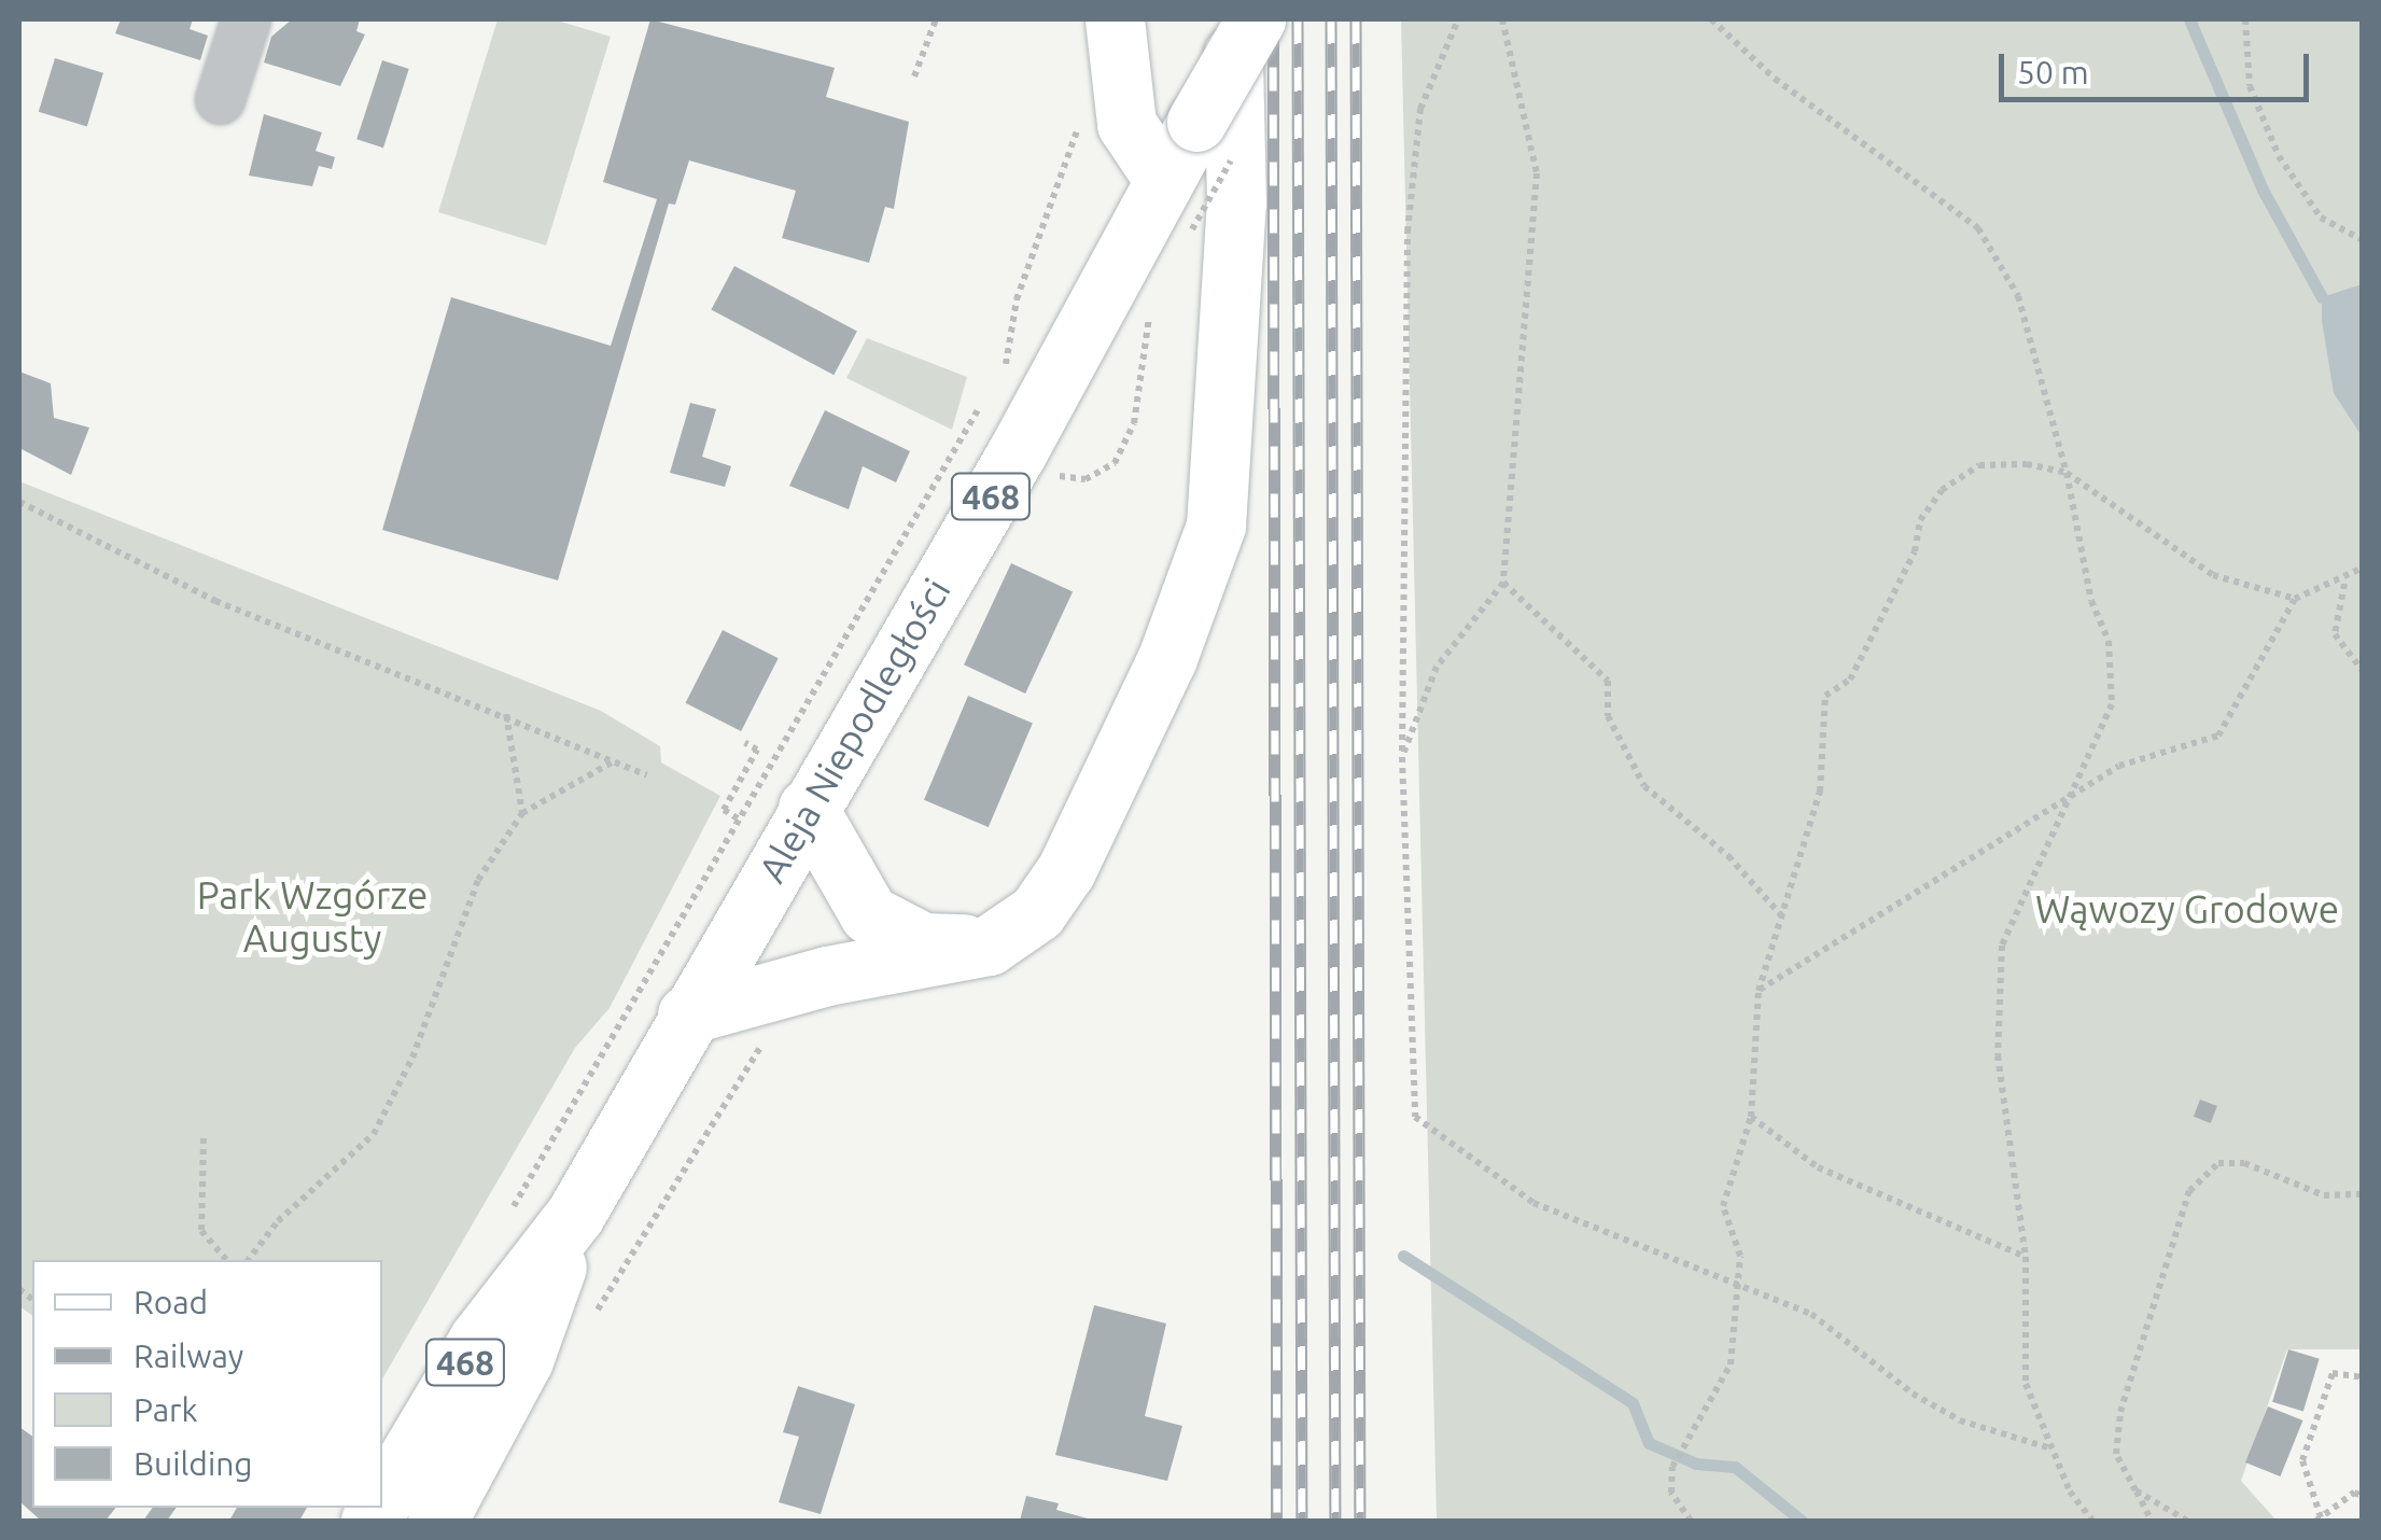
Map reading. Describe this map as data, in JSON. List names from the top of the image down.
{
  "streets": {
    "main road": ["468", "Aleja Niepodległości"]
  },
  "parks": ["Park Wzgórze Augusty", "Wąwozy Grodowe"],
  "legend": [
    "Road",
    "Railway",
    "Park",
    "Building"
  ],
  "scale_bar": "50 m"
}
